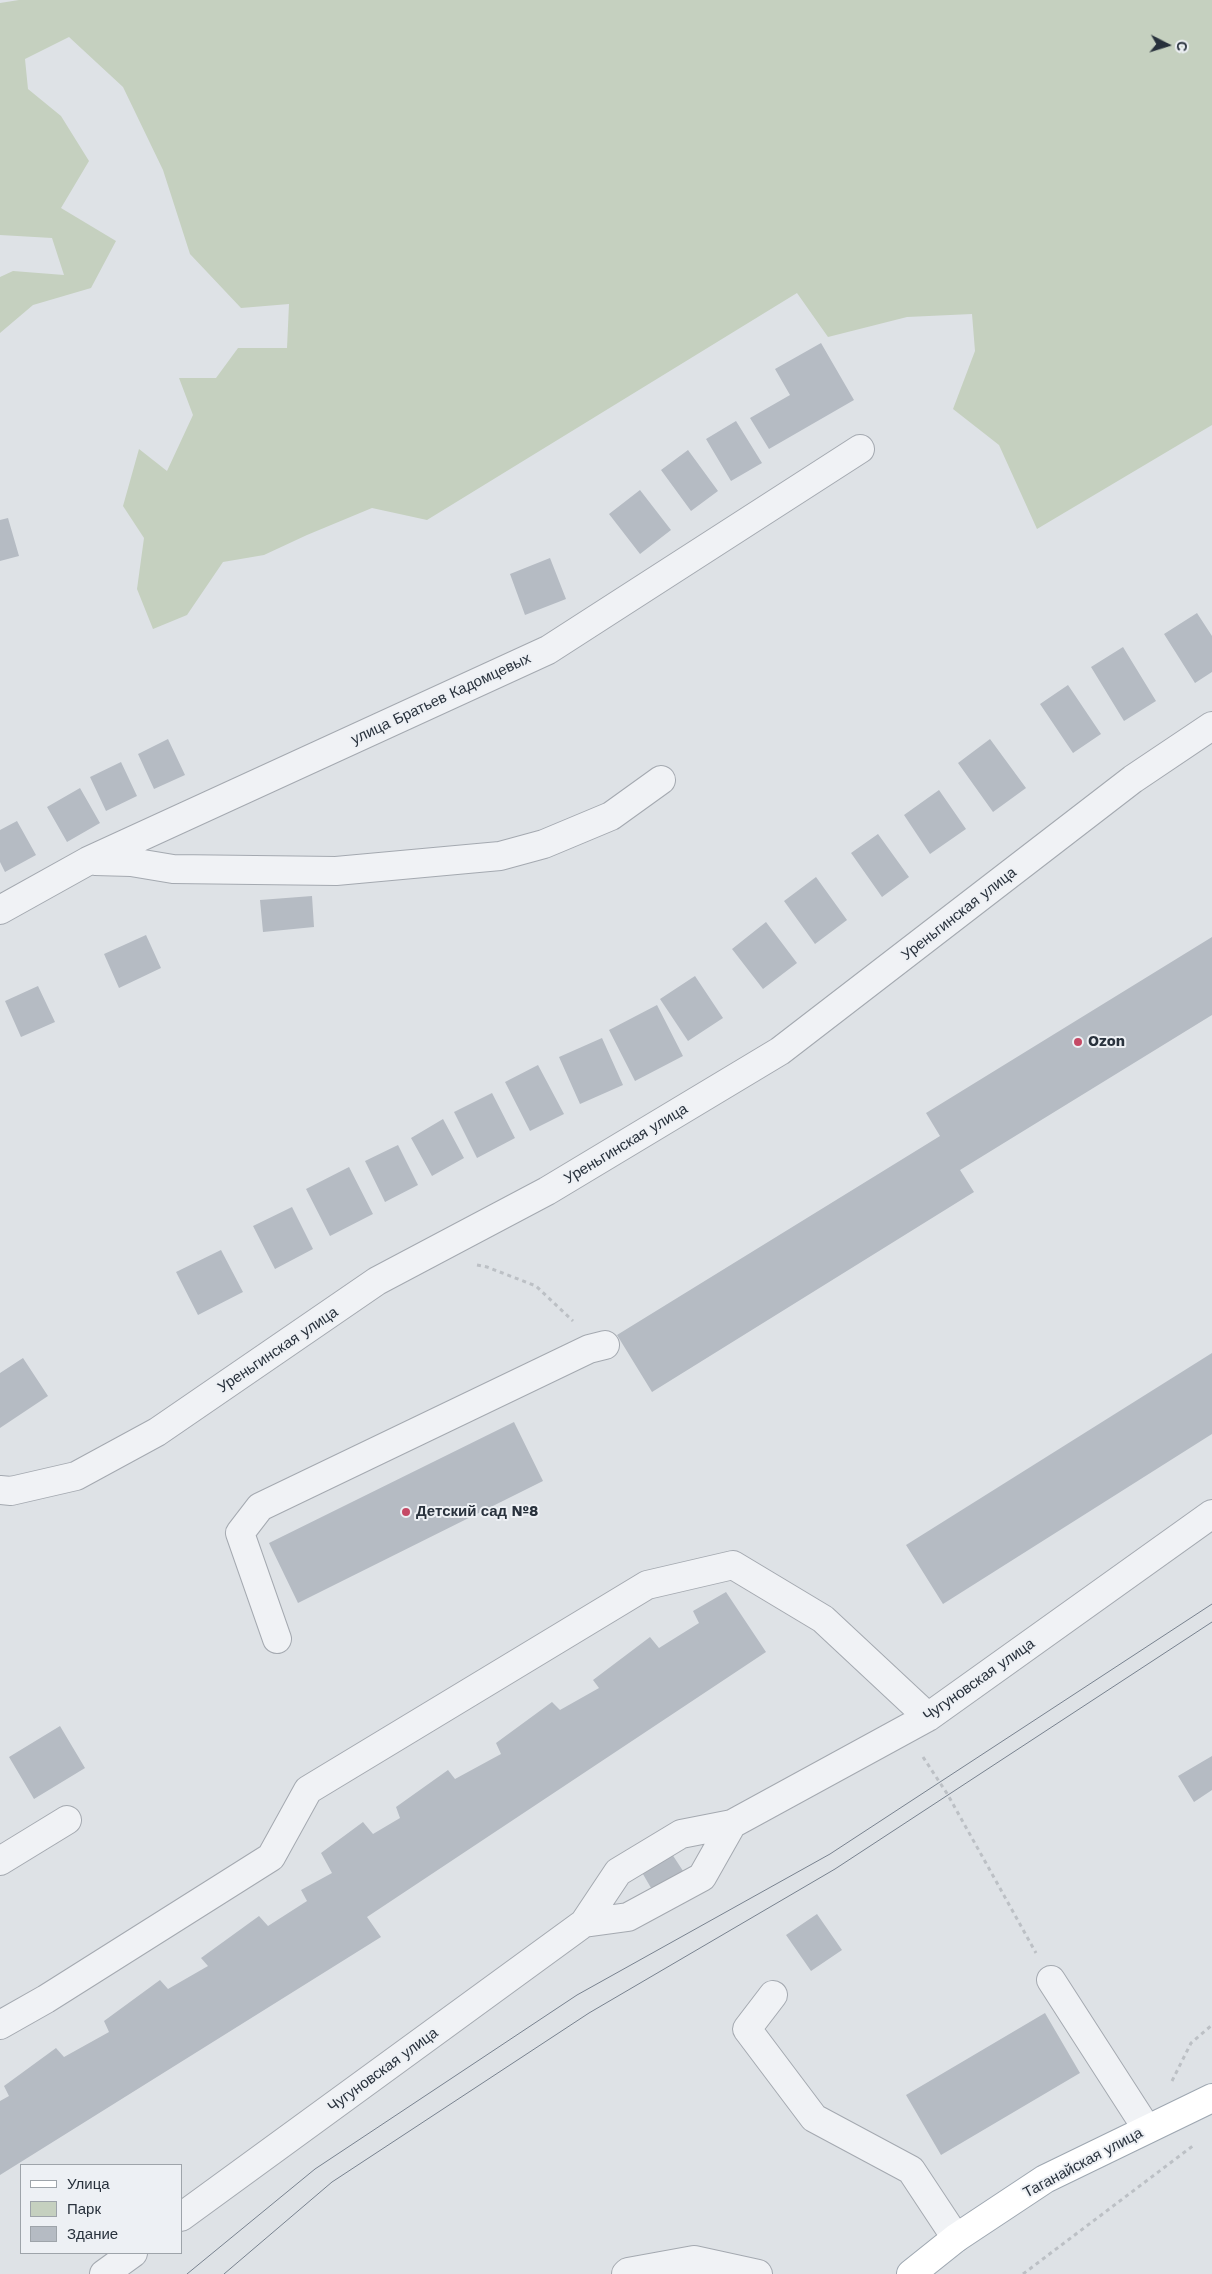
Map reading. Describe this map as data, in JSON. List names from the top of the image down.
{
  "streets": {
    "main road": ["Таганайская улица"],
    "street": ["улица Братьев Кадомцевых", "Уреньгинская улица", "Чугуновская улица"]
  },
  "places": ["Ozon", "Детский сад №8"],
  "legend": ["Улица", "Парк", "Здание"],
  "north": "right"
}
